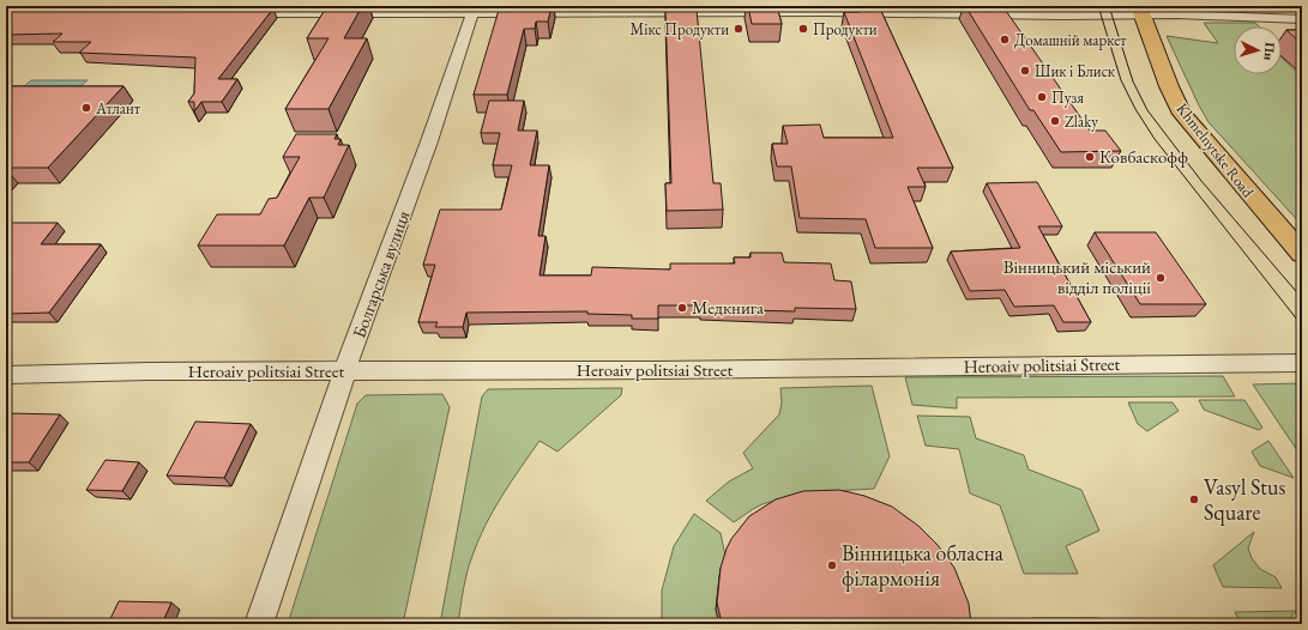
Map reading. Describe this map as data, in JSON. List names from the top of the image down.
{
  "streets": {
    "main road": ["Khmelnytske Road"],
    "street": ["Болгарська вулиця", "Heroaiv politsiai Street"]
  },
  "crossings": [
    ["Болгарська вулиця", "Heroaiv politsiai Street"]
  ],
  "places": [
    "Мікс Продукти",
    "Продукти",
    "Домашній маркет",
    "Шик і Блиск",
    "Пузя",
    "Атлант",
    "Zlaky",
    "Ковбаскофф",
    "Вінницький міський відділ поліціі",
    "Медкнига",
    "Vasyl Stus Square",
    "Вінницька обласна філармонія"
  ],
  "north": "right"
}
